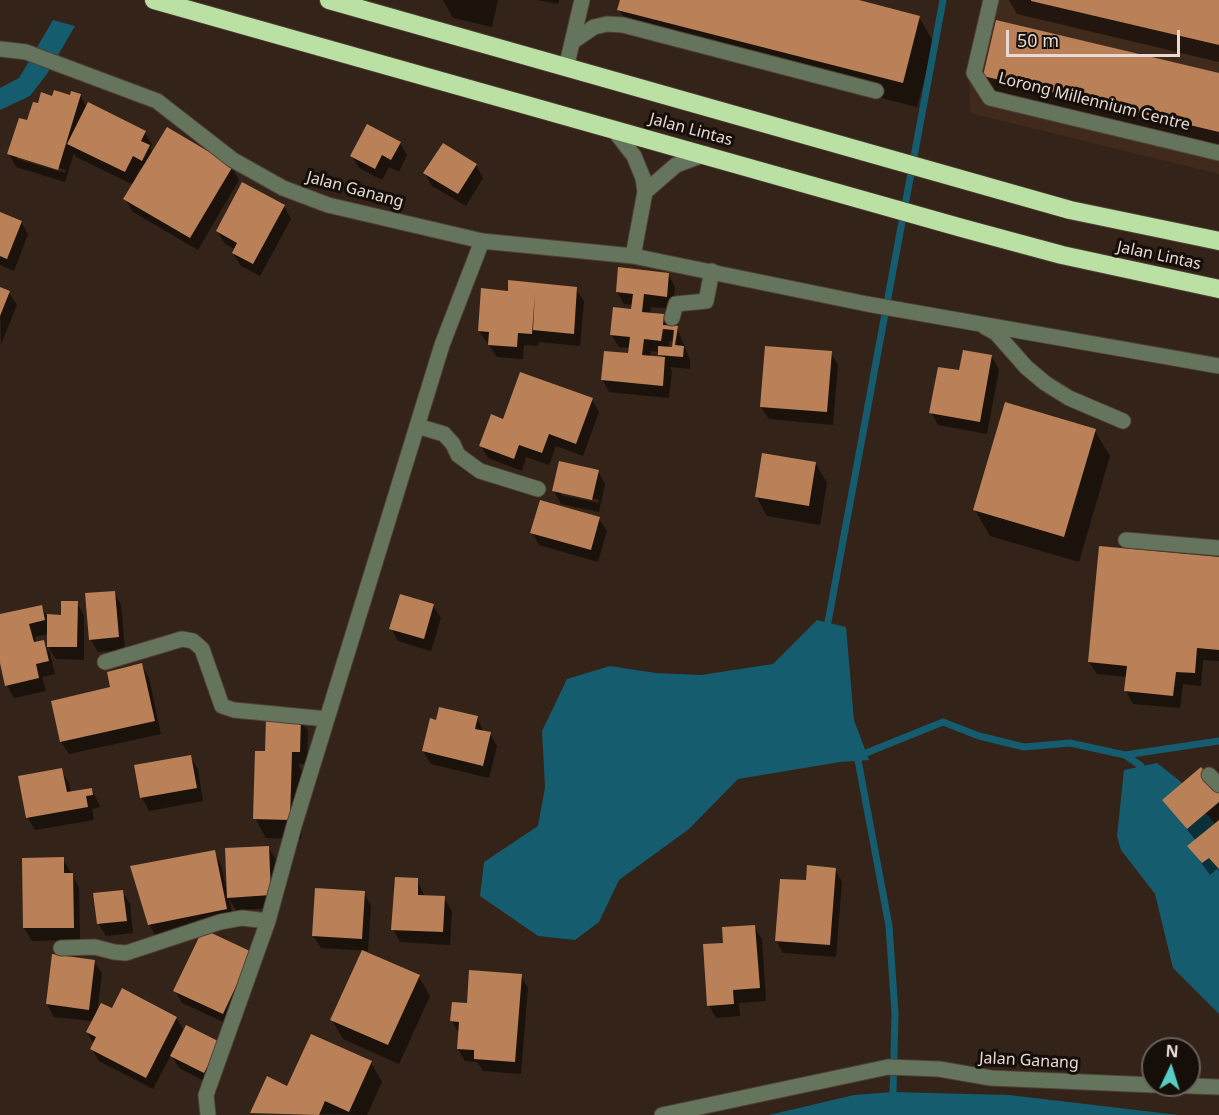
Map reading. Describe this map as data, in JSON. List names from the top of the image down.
{
  "streets": {
    "highway": ["Jalan Lintas"],
    "street": ["Lorong Millennium Centre", "Jalan Ganang"]
  },
  "scale_bar": "50 m",
  "north": "top"
}
